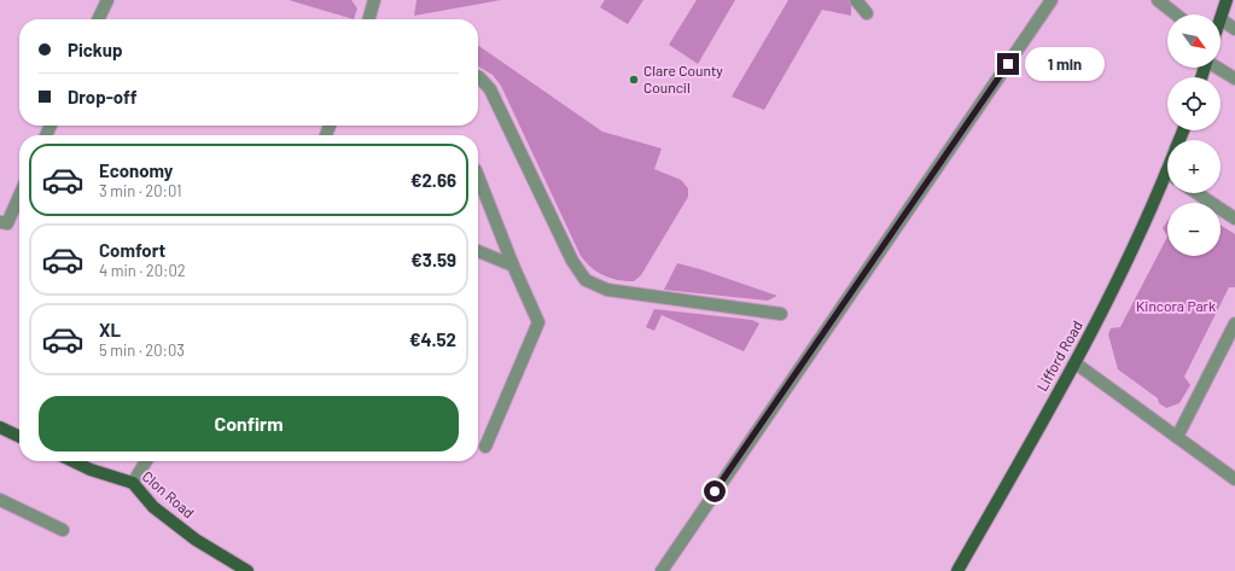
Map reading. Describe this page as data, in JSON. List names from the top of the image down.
{
  "streets": {
    "main road": ["Lifford Road", "Clon Road"]
  },
  "parks": ["Kincora Park"],
  "places": ["Clare County Council"],
  "north": "bottom right",
  "page": {
    "map_buttons": ["+", "−"],
    "banner": ["Pickup", "Drop-off"],
    "bubble": "1 min",
    "list": [
      {
        "name": "Economy",
        "note": "3 min · 20:01",
        "value": "€2.66"
      },
      {
        "name": "Comfort",
        "note": "4 min · 20:02",
        "value": "€3.59"
      },
      {
        "name": "XL",
        "note": "5 min · 20:03",
        "value": "€4.52"
      }
    ],
    "buttons": "Confirm"
  }
}
